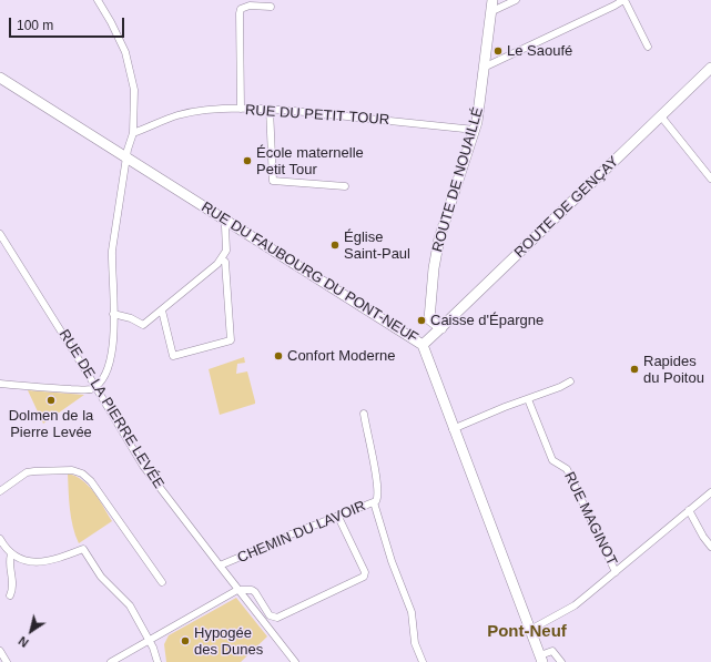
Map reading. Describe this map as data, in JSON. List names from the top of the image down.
{
  "streets": {
    "main road": ["ROUTE DE NOUAILLÉ", "ROUTE DE GENÇAY", "RUE DU FAUBOURG DU PONT-NEUF"],
    "street": [
      "RUE DU PETIT TOUR",
      "RUE DE LA PIERRE LEVÉE",
      "RUE MAGINOT",
      "CHEMIN DU LAVOIR"
    ]
  },
  "crossings": [
    ["RUE DU PETIT TOUR", "ROUTE DE NOUAILLÉ"],
    ["ROUTE DE NOUAILLÉ", "ROUTE DE GENÇAY"],
    ["ROUTE DE GENÇAY", "RUE DU FAUBOURG DU PONT-NEUF"],
    ["RUE DE LA PIERRE LEVÉE", "CHEMIN DU LAVOIR"]
  ],
  "districts": ["Pont-Neuf"],
  "places": [
    "Le Saoufé",
    "École maternelle Petit Tour",
    "Église Saint-Paul",
    "Caisse d'Épargne",
    "Confort Moderne",
    "Rapides du Poitou",
    "Dolmen de la Pierre Levée",
    "Hypogée des Dunes"
  ],
  "scale_bar": "100 m",
  "north": "bottom left"
}
